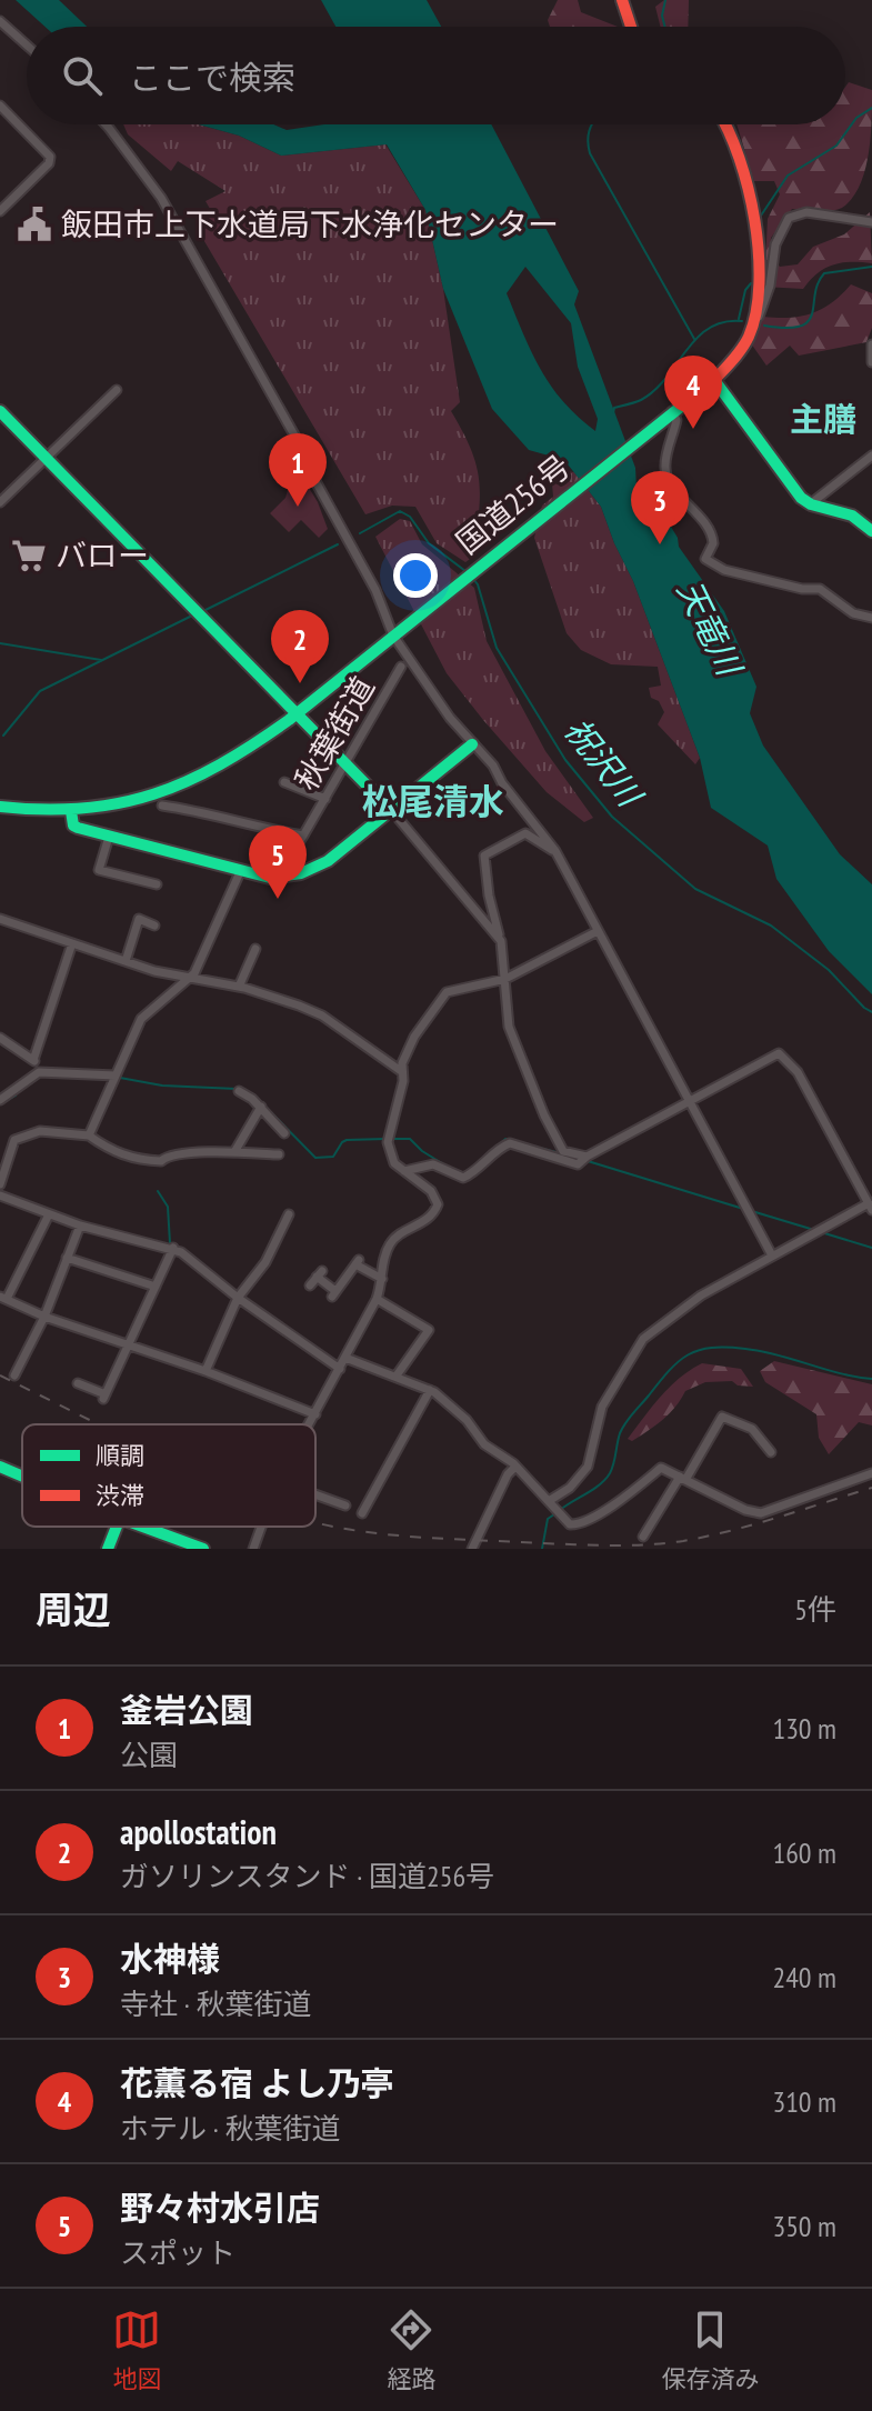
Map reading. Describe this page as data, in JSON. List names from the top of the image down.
{
  "streets": {
    "main road": ["国道256号"],
    "street": ["秋葉街道"]
  },
  "crossings": [
    ["国道256号", "秋葉街道"]
  ],
  "districts": ["主膳", "松尾清水"],
  "water": ["天竜川", "祝沢川"],
  "places": {
    "public building": ["飯田市上下水道局下水浄化センター"],
    "supermarket": ["バロー"]
  },
  "legend": ["順調", "渋滞"],
  "page": {
    "search": "ここで検索",
    "pins": [
      "4",
      "1",
      "3",
      "2",
      "5"
    ],
    "heading": ["周辺", "5件"],
    "list": [
      {
        "mark": "1",
        "name": "釜岩公園",
        "note": "公園",
        "value": "130 m"
      },
      {
        "mark": "2",
        "name": "apollostation",
        "note": "ガソリンスタンド · 国道256号",
        "value": "160 m"
      },
      {
        "mark": "3",
        "name": "水神様",
        "note": "寺社 · 秋葉街道",
        "value": "240 m"
      },
      {
        "mark": "4",
        "name": "花薫る宿 よし乃亭",
        "note": "ホテル · 秋葉街道",
        "value": "310 m"
      },
      {
        "mark": "5",
        "name": "野々村水引店",
        "note": "スポット",
        "value": "350 m"
      }
    ],
    "nav": ["地図", "経路", "保存済み"]
  }
}
